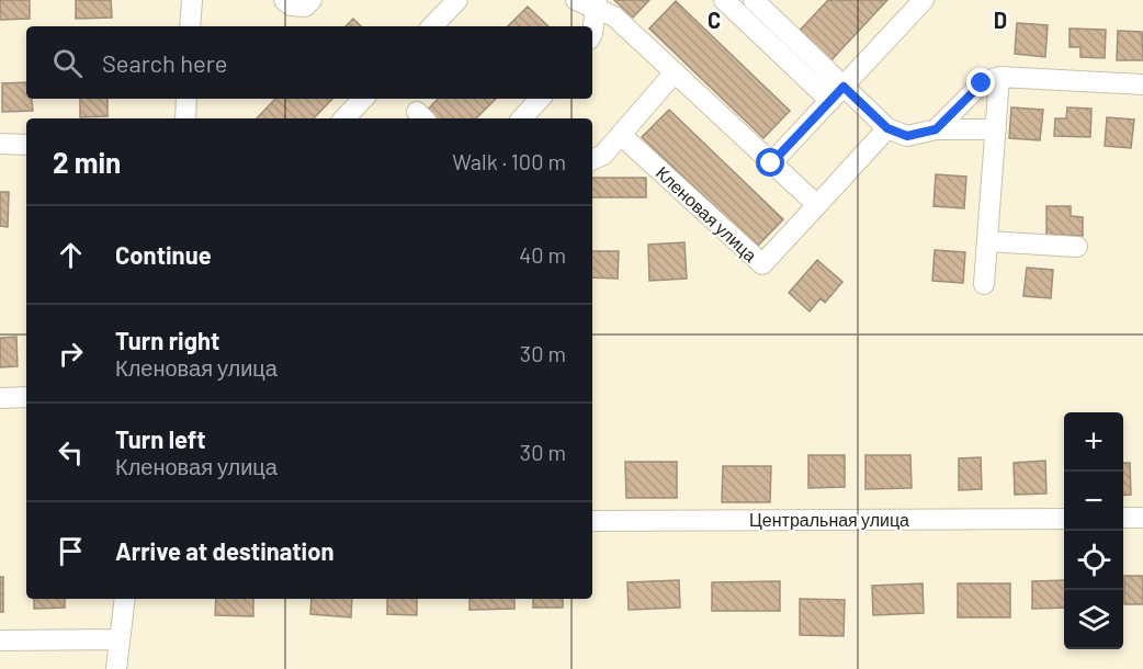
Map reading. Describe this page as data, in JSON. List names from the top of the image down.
{
  "streets": {
    "street": ["Кленовая улица", "Центральная улица"]
  },
  "page": {
    "search": "Search here",
    "heading": ["2 min", "Walk · 100 m"],
    "list": [
      ["Continue", "40 m"],
      ["Turn right", "Кленовая улица", "30 m"],
      ["Turn left", "Кленовая улица", "30 m"],
      "Arrive at destination"
    ],
    "map_buttons": ["+", "−"]
  },
  "grid": {
    "columns": ["C", "D"]
  }
}
